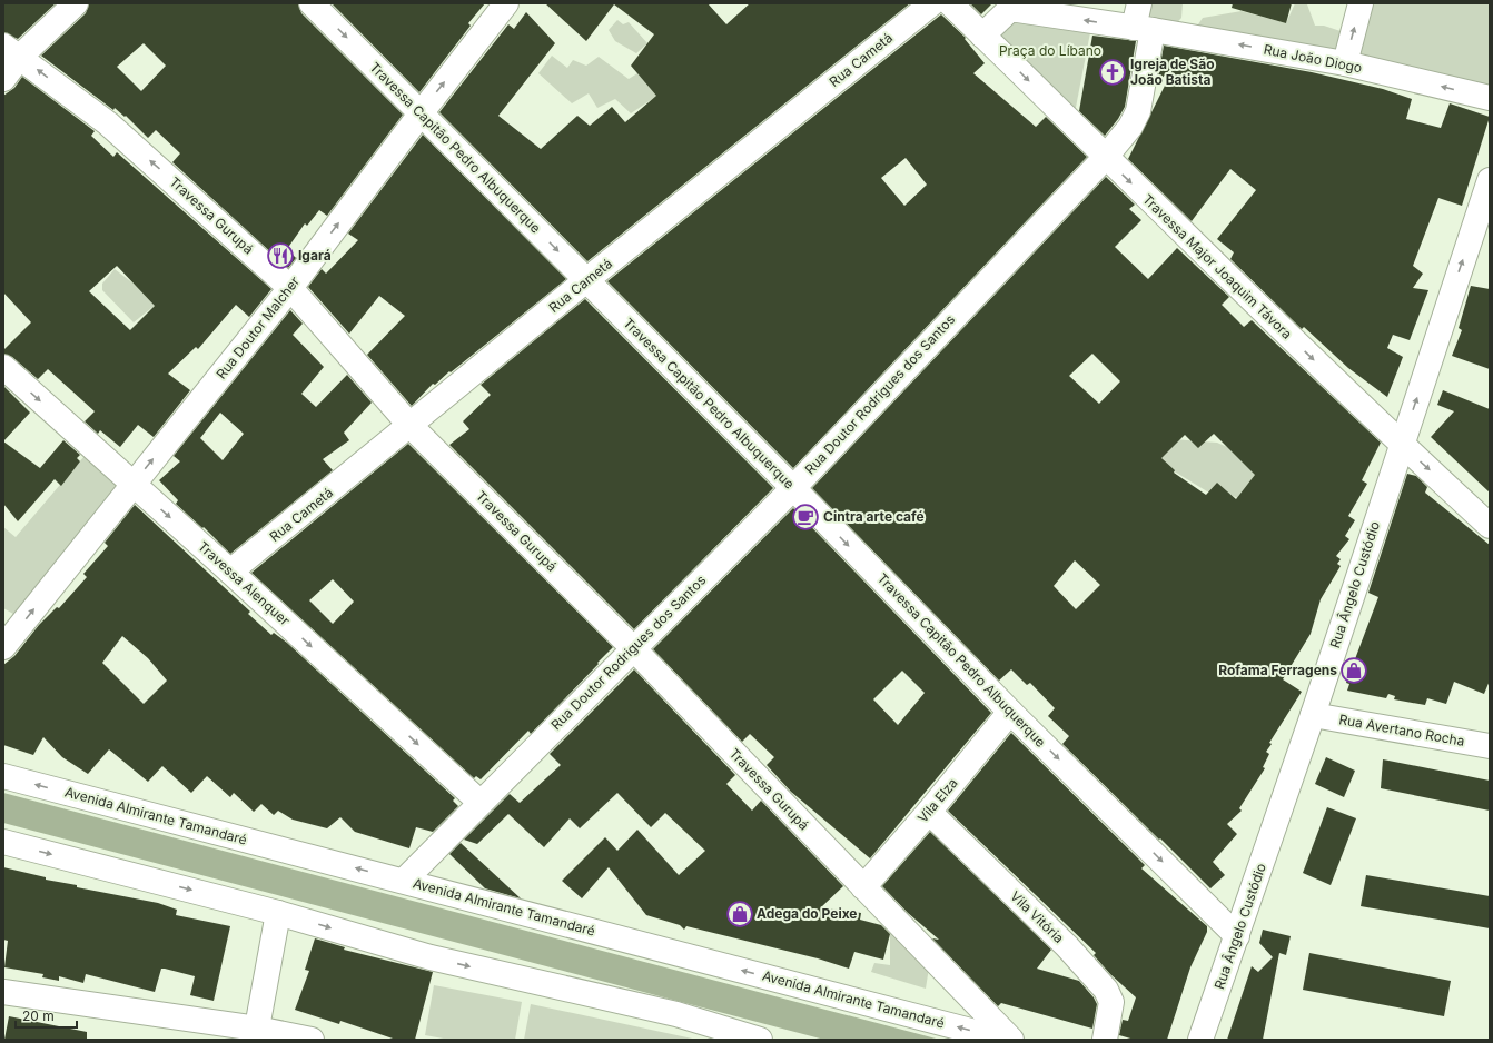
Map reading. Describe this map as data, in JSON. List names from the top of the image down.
{
  "streets": {
    "street": [
      "Rua João Diogo",
      "Rua Cametá",
      "Travessa Capitão Pedro Albuquerque",
      "Travessa Gurupá",
      "Travessa Major Joaquim Távora",
      "Rua Doutor Malcher",
      "Rua Doutor Rodrigues dos Santos",
      "Travessa Alenquer",
      "Rua Ângelo Custódio",
      "Rua Avertano Rocha",
      "Vila Elza",
      "Avenida Almirante Tamandaré",
      "Vila Vitória"
    ]
  },
  "crossings": [
    ["Rua João Diogo", "Travessa Major Joaquim Távora"],
    ["Rua João Diogo", "Rua Doutor Rodrigues dos Santos"],
    ["Rua Cametá", "Travessa Capitão Pedro Albuquerque"],
    ["Rua Cametá", "Travessa Gurupá"],
    ["Rua Cametá", "Travessa Alenquer"],
    ["Travessa Capitão Pedro Albuquerque", "Rua Doutor Malcher"],
    ["Travessa Capitão Pedro Albuquerque", "Rua Doutor Rodrigues dos Santos"],
    ["Travessa Capitão Pedro Albuquerque", "Rua Ângelo Custódio"],
    ["Travessa Capitão Pedro Albuquerque", "Vila Elza"],
    ["Travessa Gurupá", "Rua Doutor Malcher"],
    ["Travessa Gurupá", "Rua Doutor Rodrigues dos Santos"],
    ["Travessa Gurupá", "Vila Elza"],
    ["Travessa Major Joaquim Távora", "Rua Doutor Rodrigues dos Santos"],
    ["Travessa Major Joaquim Távora", "Rua Ângelo Custódio"],
    ["Rua Doutor Malcher", "Travessa Alenquer"],
    ["Rua Doutor Rodrigues dos Santos", "Travessa Alenquer"],
    ["Rua Doutor Rodrigues dos Santos", "Avenida Almirante Tamandaré"],
    ["Rua Ângelo Custódio", "Rua Avertano Rocha"],
    ["Vila Elza", "Vila Vitória"]
  ],
  "one_way": [
    "Rua João Diogo",
    "Travessa Capitão Pedro Albuquerque",
    "Travessa Major Joaquim Távora",
    "Rua Doutor Malcher",
    "Travessa Alenquer"
  ],
  "parks": ["Praça do Líbano"],
  "places": {
    "church": ["Igreja de São João Batista"],
    "restaurant": ["Igará"],
    "cafe": ["Cintra arte café"],
    "shop": ["Rofama Ferragens", "Adega do Peixe"]
  },
  "scale_bar": "20 m"
}
